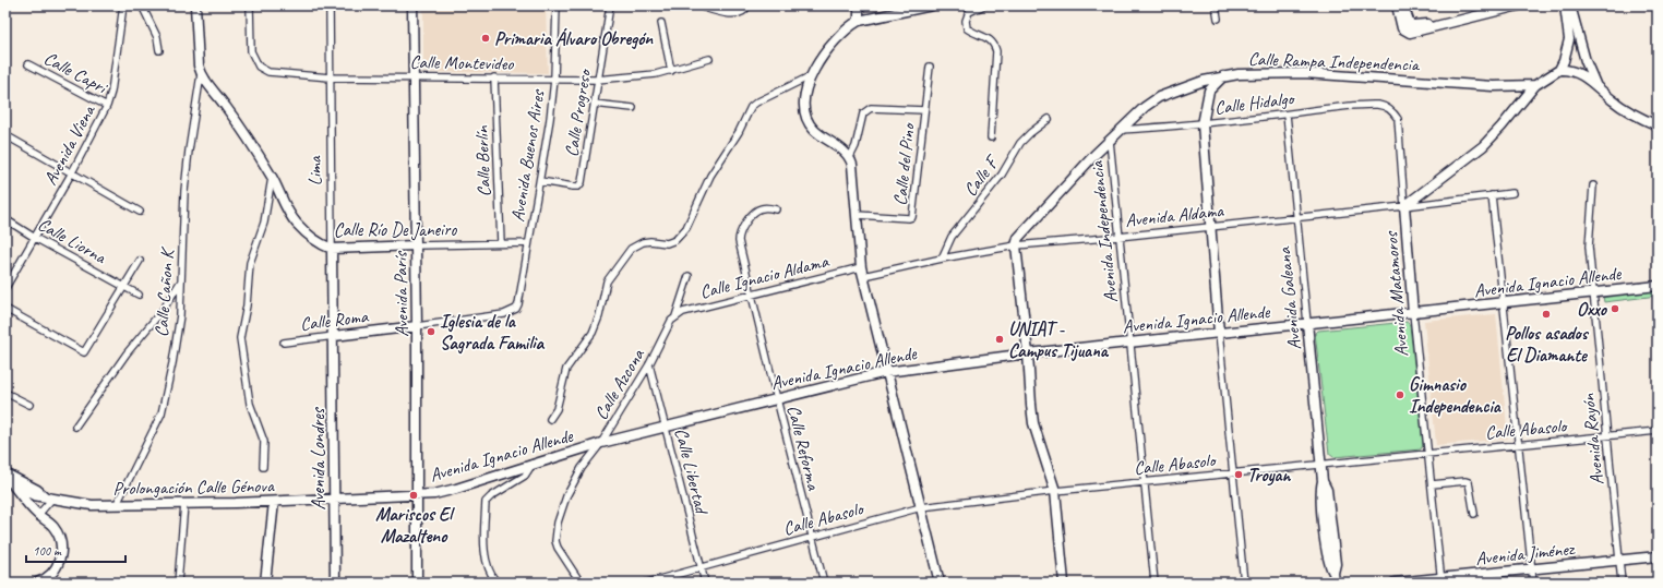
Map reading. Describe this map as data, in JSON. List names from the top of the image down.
{
  "streets": {
    "main road": [
      "Calle Rampa Independencia",
      "Lima",
      "Calle Río De Janeiro",
      "Avenida Ignacio Allende",
      "Avenida París",
      "Avenida Matamoros",
      "Avenida Galeana",
      "Calle Roma",
      "Avenida Londres",
      "Prolongación Calle Génova",
      "Avenida Jiménez"
    ],
    "street": [
      "Calle Montevideo",
      "Calle Capri",
      "Calle Hidalgo",
      "Calle Progreso",
      "Avenida Viena",
      "Avenida Buenos Aires",
      "Calle Berlín",
      "Calle del Pino",
      "Calle F",
      "Avenida Aldama",
      "Avenida Independencia",
      "Calle Liorna",
      "Calle Ignacio Aldama",
      "Calle Cañon K",
      "Calle Azcona",
      "Calle Abasolo",
      "Avenida Rayón",
      "Calle Reforma",
      "Calle Libertad"
    ]
  },
  "crossings": [
    ["Calle Rampa Independencia", "Calle Hidalgo"],
    ["Calle Rampa Independencia", "Avenida Aldama"],
    ["Calle Rampa Independencia", "Avenida Independencia"],
    ["Calle Montevideo", "Calle Progreso"],
    ["Calle Montevideo", "Avenida Buenos Aires"],
    ["Calle Montevideo", "Calle Berlín"],
    ["Calle Montevideo", "Lima"],
    ["Calle Montevideo", "Avenida París"],
    ["Calle Capri", "Avenida Viena"],
    ["Calle Hidalgo", "Avenida Matamoros"],
    ["Calle Hidalgo", "Avenida Galeana"],
    ["Calle Progreso", "Avenida Buenos Aires"],
    ["Avenida Viena", "Calle Liorna"],
    ["Avenida Buenos Aires", "Calle Río De Janeiro"],
    ["Avenida Buenos Aires", "Calle Roma"],
    ["Calle Berlín", "Calle Río De Janeiro"],
    ["Lima", "Calle Río De Janeiro"],
    ["Lima", "Calle Roma"],
    ["Lima", "Avenida Londres"],
    ["Calle F", "Avenida Aldama"],
    ["Avenida Aldama", "Avenida Independencia"],
    ["Avenida Aldama", "Calle Ignacio Aldama"],
    ["Avenida Aldama", "Avenida Matamoros"],
    ["Avenida Aldama", "Avenida Galeana"],
    ["Calle Río De Janeiro", "Calle Cañon K"],
    ["Calle Río De Janeiro", "Avenida París"],
    ["Avenida Independencia", "Avenida Ignacio Allende"],
    ["Avenida Independencia", "Calle Abasolo"],
    ["Calle Ignacio Aldama", "Calle Azcona"],
    ["Calle Ignacio Aldama", "Calle Reforma"],
    ["Avenida Ignacio Allende", "Avenida París"],
    ["Avenida Ignacio Allende", "Avenida Matamoros"],
    ["Avenida Ignacio Allende", "Avenida Galeana"],
    ["Avenida Ignacio Allende", "Calle Azcona"],
    ["Avenida Ignacio Allende", "Avenida Rayón"],
    ["Avenida Ignacio Allende", "Calle Reforma"],
    ["Avenida Ignacio Allende", "Avenida Londres"],
    ["Avenida Ignacio Allende", "Calle Libertad"],
    ["Avenida Ignacio Allende", "Prolongación Calle Génova"],
    ["Calle Cañon K", "Prolongación Calle Génova"],
    ["Avenida París", "Calle Roma"],
    ["Avenida Matamoros", "Calle Abasolo"],
    ["Avenida Matamoros", "Avenida Jiménez"],
    ["Avenida Galeana", "Calle Abasolo"],
    ["Calle Roma", "Avenida Londres"],
    ["Calle Azcona", "Calle Libertad"],
    ["Calle Abasolo", "Avenida Rayón"],
    ["Calle Abasolo", "Calle Reforma"],
    ["Calle Abasolo", "Calle Libertad"],
    ["Avenida Rayón", "Avenida Jiménez"],
    ["Avenida Londres", "Prolongación Calle Génova"]
  ],
  "places": [
    "Primaria Álvaro Obregón",
    "Oxxo",
    "Pollos asados El Diamante",
    "Iglesia de la Sagrada Familia",
    "UNIAT - Campus Tijuana",
    "Gimnasio Independencia",
    "Troyan",
    "Mariscos El Mazalteno"
  ],
  "scale_bar": "100 m"
}
